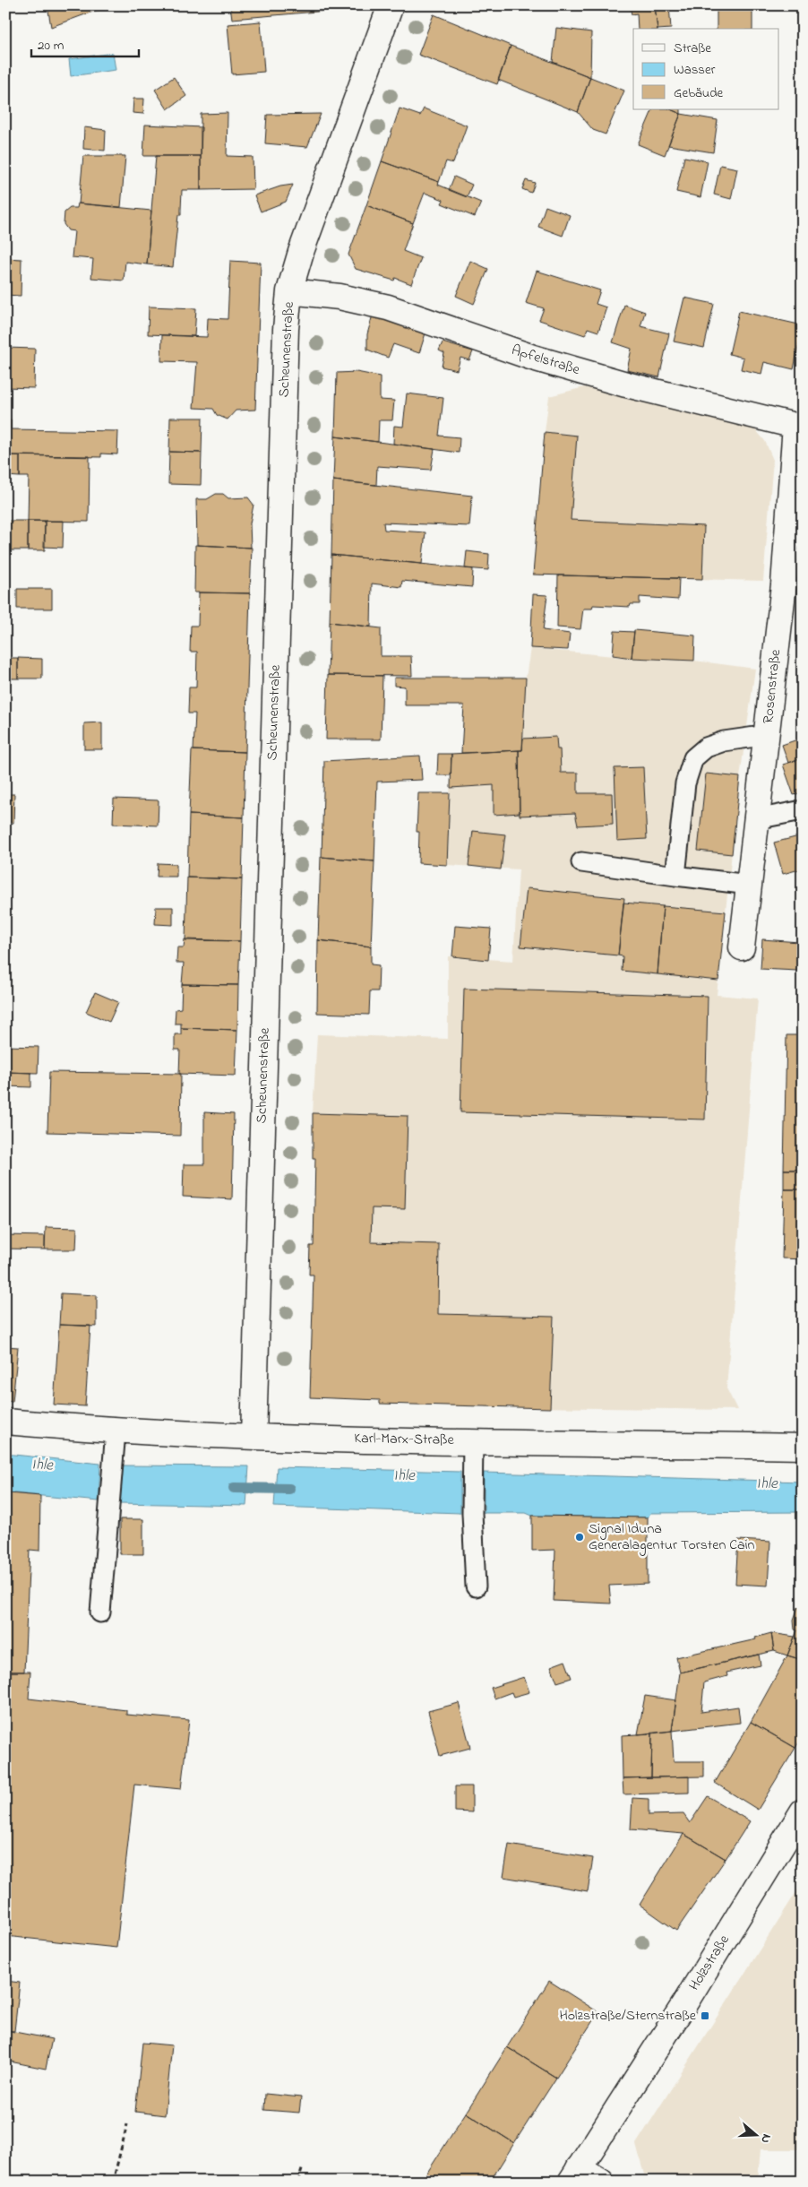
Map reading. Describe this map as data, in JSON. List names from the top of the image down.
{
  "streets": {
    "street": [
      "Scheunenstraße",
      "Apfelstraße",
      "Rosenstraße",
      "Karl-Marx-Straße",
      "Holzstraße"
    ]
  },
  "crossings": [
    ["Scheunenstraße", "Apfelstraße"],
    ["Scheunenstraße", "Karl-Marx-Straße"],
    ["Apfelstraße", "Rosenstraße"]
  ],
  "water": ["Ihle"],
  "places": {
    "other": ["Signal Iduna Generalagentur Torsten Cain"],
    "transit": ["Holzstraße/Sternstraße"]
  },
  "legend": ["Straße", "Wasser", "Gebäude"],
  "scale_bar": "20 m",
  "north": "right"
}
